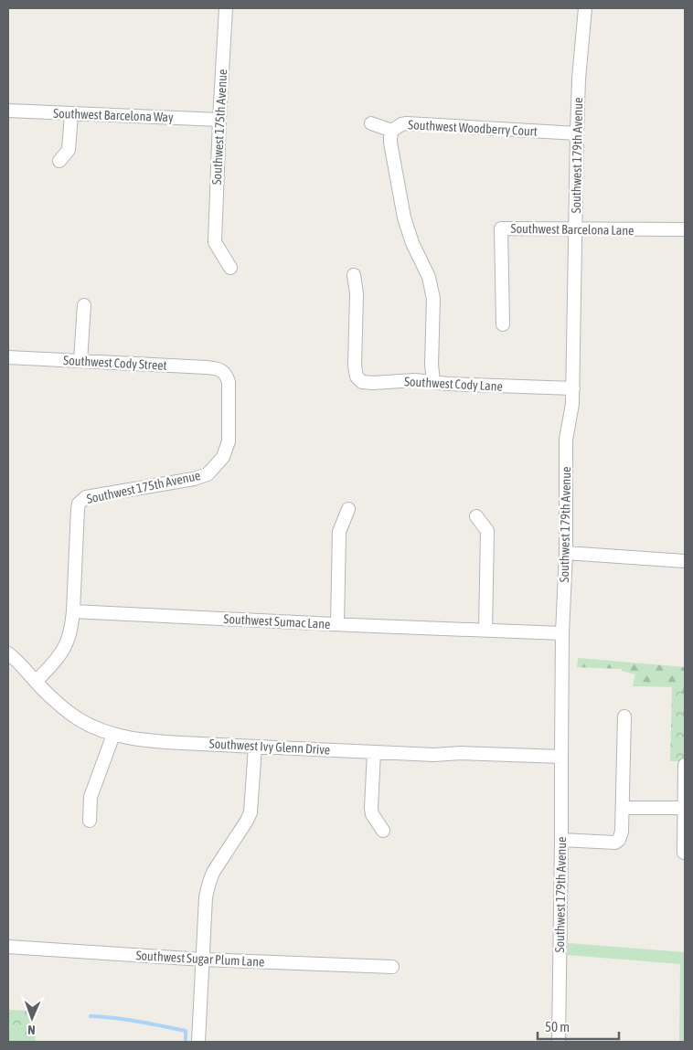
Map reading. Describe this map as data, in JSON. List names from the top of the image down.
{
  "streets": {
    "street": [
      "Southwest Barcelona Way",
      "Southwest 175th Avenue",
      "Southwest Woodberry Court",
      "Southwest 179th Avenue",
      "Southwest Barcelona Lane",
      "Southwest Cody Street",
      "Southwest Cody Lane",
      "Southwest Sumac Lane",
      "Southwest Ivy Glenn Drive",
      "Southwest Sugar Plum Lane"
    ]
  },
  "crossings": [
    ["Southwest Barcelona Way", "Southwest 175th Avenue"],
    ["Southwest 175th Avenue", "Southwest Cody Street"],
    ["Southwest 175th Avenue", "Southwest Sumac Lane"],
    ["Southwest Woodberry Court", "Southwest 179th Avenue"],
    ["Southwest 179th Avenue", "Southwest Barcelona Lane"],
    ["Southwest 179th Avenue", "Southwest Cody Lane"],
    ["Southwest 179th Avenue", "Southwest Sumac Lane"],
    ["Southwest 179th Avenue", "Southwest Ivy Glenn Drive"]
  ],
  "scale_bar": "50 m",
  "north": "bottom"
}
